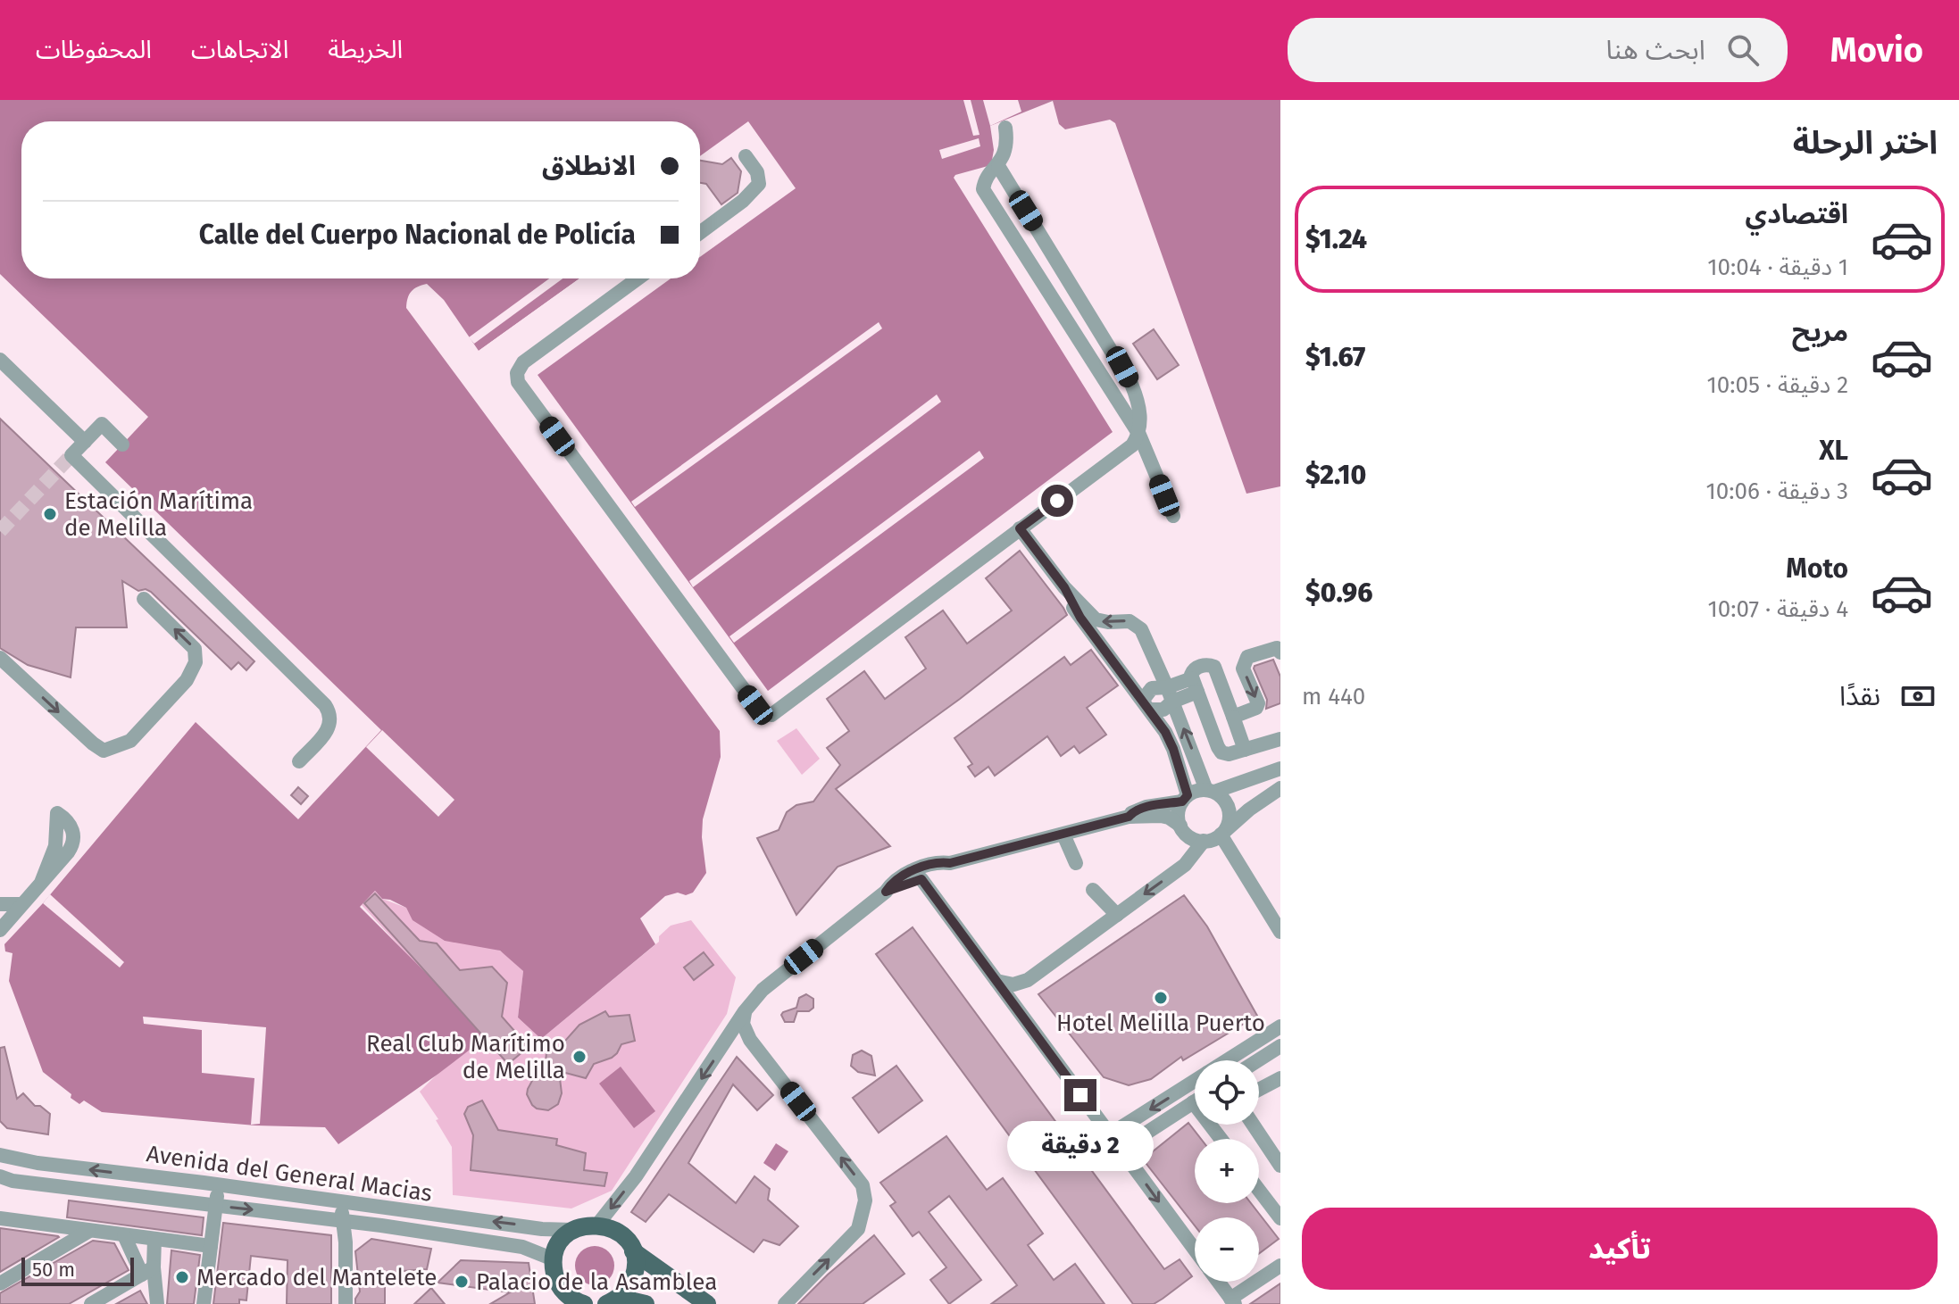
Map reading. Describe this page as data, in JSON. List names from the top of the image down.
{
  "streets": {
    "street": ["Avenida del General Macias"]
  },
  "places": [
    "Estación Marítima de Melilla",
    "Hotel Melilla Puerto",
    "Real Club Marítimo de Melilla",
    "Mercado del Mantelete",
    "Palacio de la Asamblea"
  ],
  "scale_bar": "50 m",
  "page": {
    "header": "Movio",
    "search": "ابحث هنا",
    "nav": ["الخريطة", "الاتجاهات", "المحفوظات"],
    "heading": "اختر الرحلة",
    "banner": ["الانطلاق", "Calle del Cuerpo Nacional de Policía"],
    "list": [
      {
        "name": "اقتصادي",
        "note": "1 دقيقة · 10:04",
        "value": "$1.24"
      },
      {
        "name": "مريح",
        "note": "2 دقيقة · 10:05",
        "value": "$1.67"
      },
      {
        "name": "XL",
        "note": "3 دقيقة · 10:06",
        "value": "$2.10"
      },
      {
        "name": "Moto",
        "note": "4 دقيقة · 10:07",
        "value": "$0.96"
      }
    ],
    "pay": ["نقدًا", "440 m"],
    "map_buttons": ["+", "−"],
    "bubble": "2 دقيقة",
    "buttons": "تأكيد",
    "scale": "50 m"
  }
}
